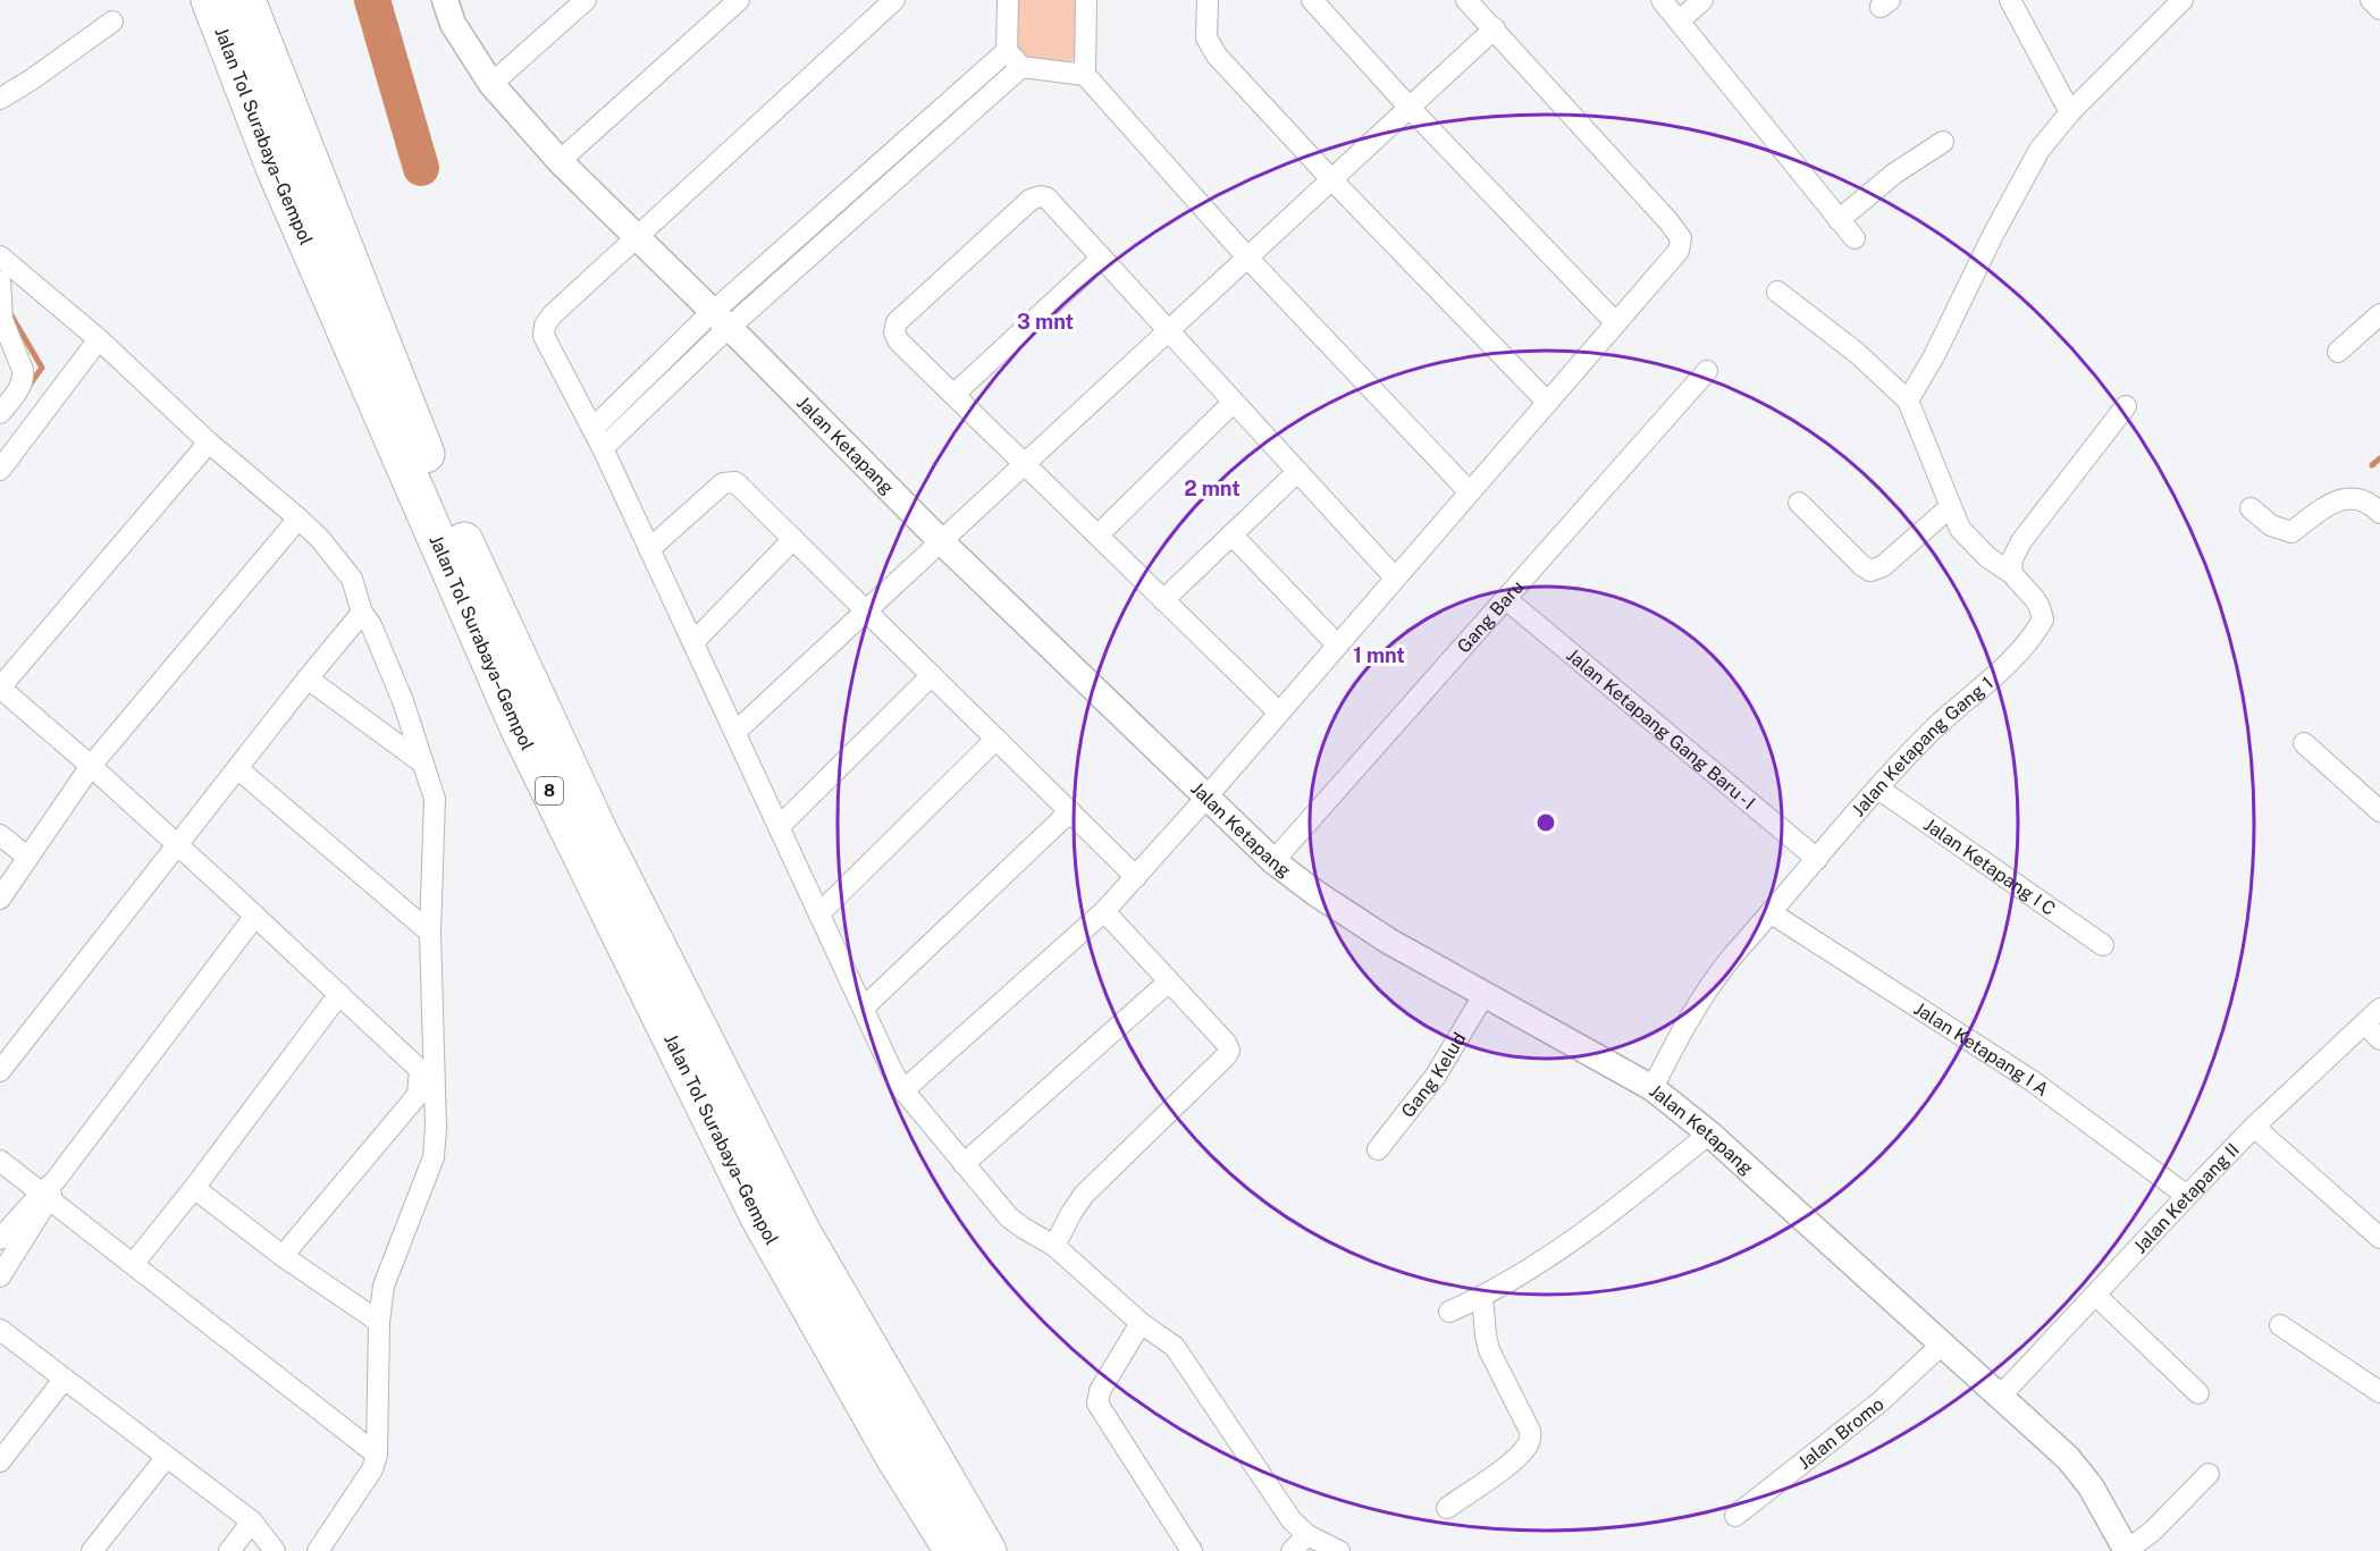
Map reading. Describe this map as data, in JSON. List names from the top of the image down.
{
  "streets": {
    "highway": ["Jalan Tol Surabaya–Gempol", "8"],
    "street": [
      "Jalan Ketapang",
      "Gang Baru",
      "Jalan Ketapang Gang Baru - I",
      "Jalan Ketapang Gang 1",
      "Jalan Ketapang I C",
      "Jalan Ketapang I A",
      "Gang Kelud",
      "Jalan Ketapang II",
      "Jalan Bromo"
    ]
  },
  "crossings": [
    ["Jalan Ketapang", "Gang Baru"],
    ["Jalan Ketapang", "Jalan Ketapang Gang 1"],
    ["Jalan Ketapang", "Gang Kelud"],
    ["Jalan Ketapang", "Jalan Ketapang II"],
    ["Jalan Ketapang", "Jalan Bromo"],
    ["Gang Baru", "Jalan Ketapang Gang Baru - I"],
    ["Jalan Ketapang Gang Baru - I", "Jalan Ketapang Gang 1"],
    ["Jalan Ketapang Gang 1", "Jalan Ketapang I C"],
    ["Jalan Ketapang Gang 1", "Jalan Ketapang I A"],
    ["Jalan Ketapang I A", "Jalan Ketapang II"]
  ],
  "rings": ["3 mnt", "2 mnt", "1 mnt"]
}
